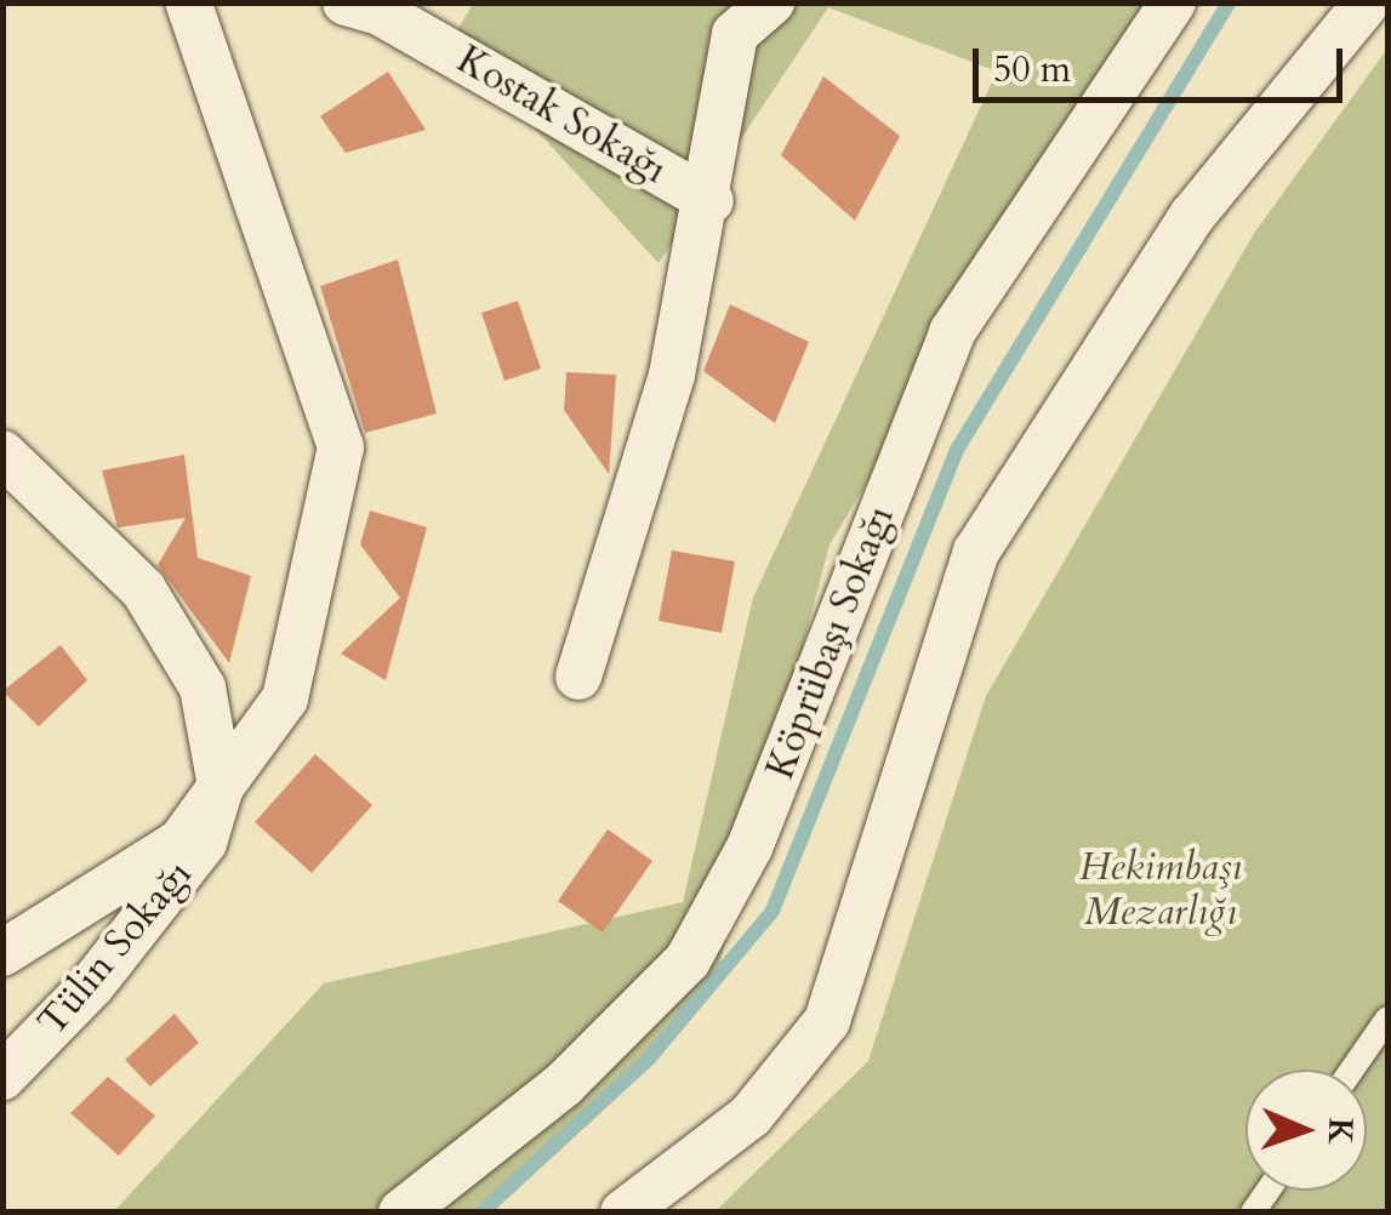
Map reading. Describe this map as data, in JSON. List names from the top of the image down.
{
  "streets": {
    "street": ["Kostak Sokağı", "Köprübaşı Sokağı", "Tülin Sokağı"]
  },
  "parks": ["Hekimbaşı Mezarlığı"],
  "scale_bar": "50 m",
  "north": "right"
}
